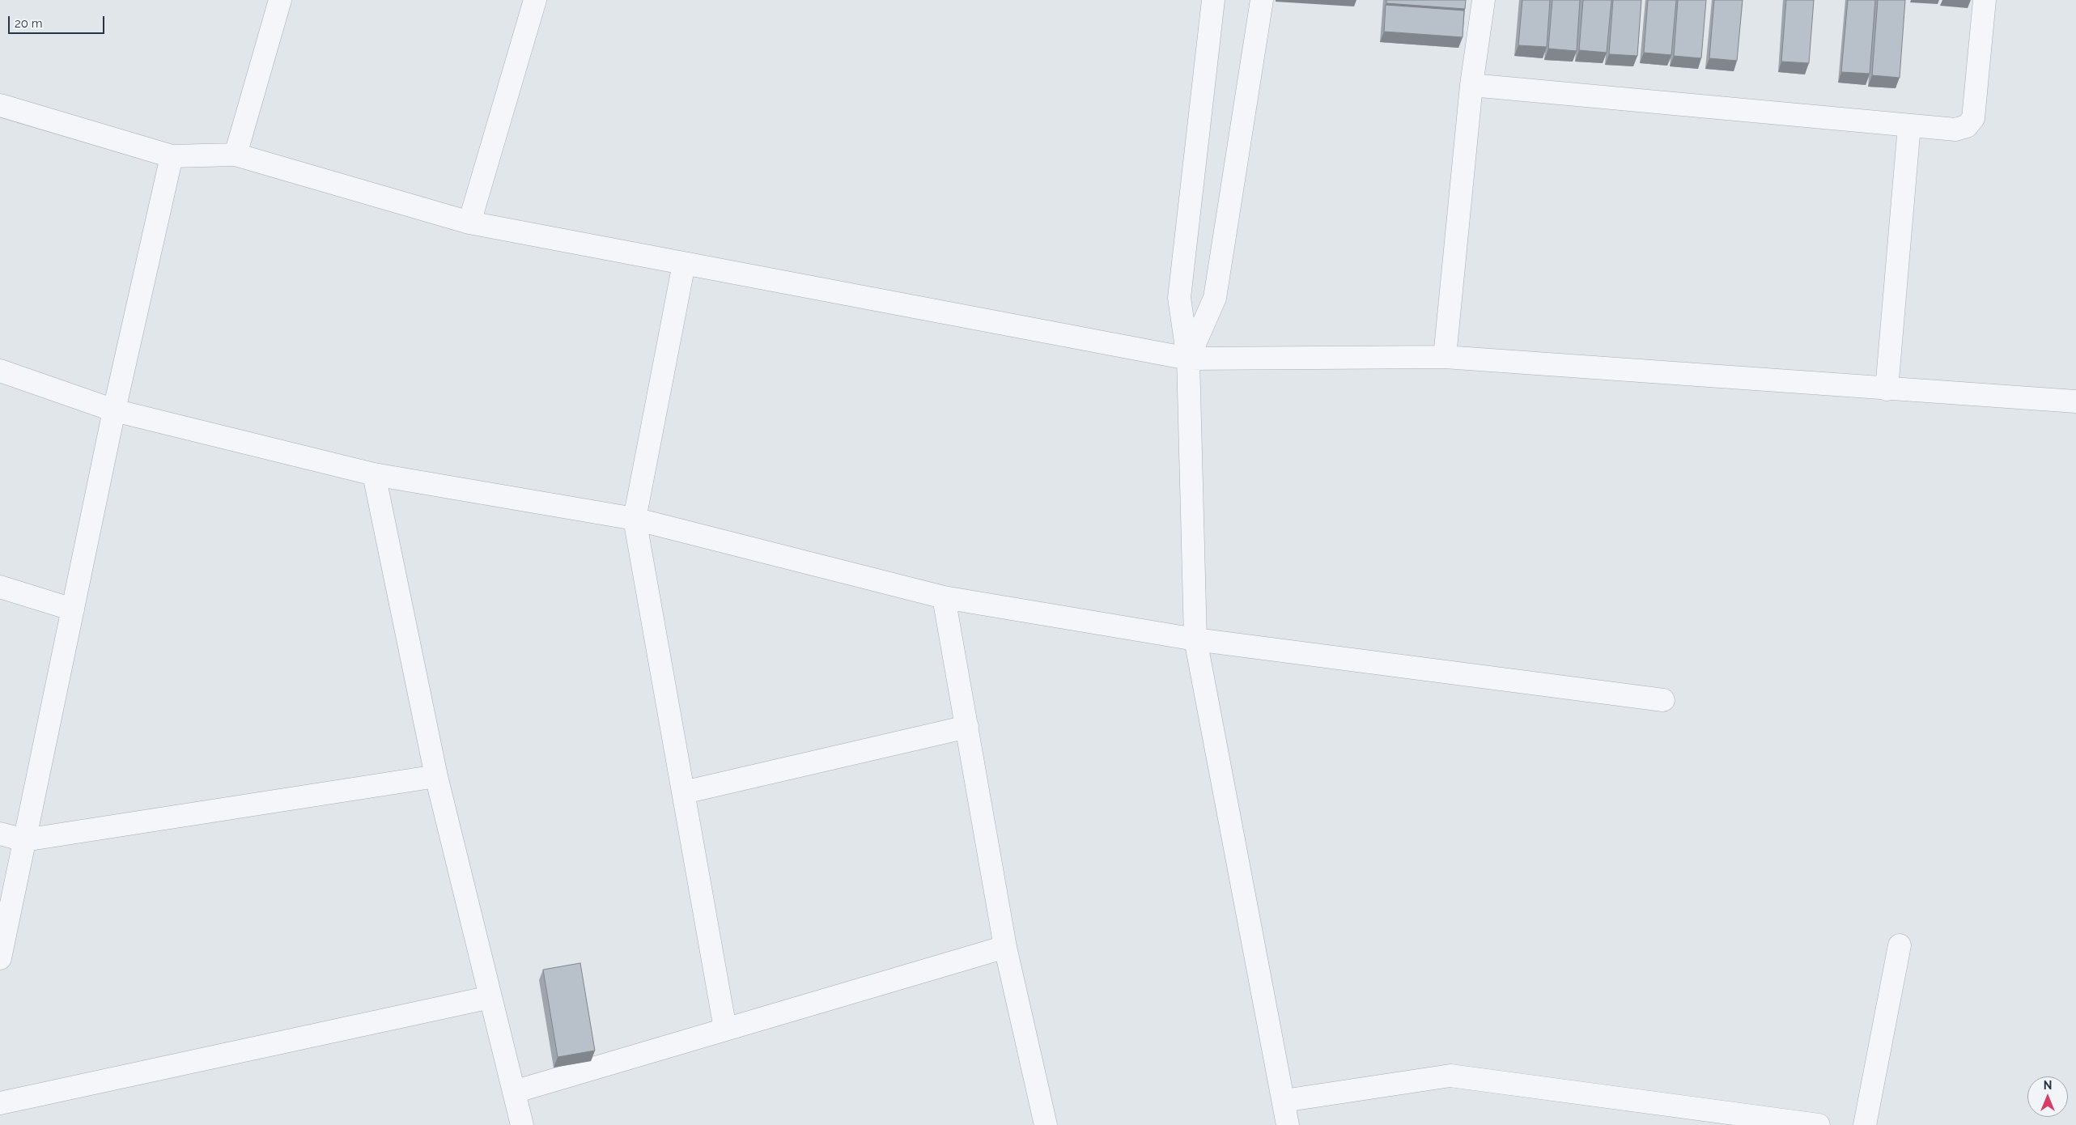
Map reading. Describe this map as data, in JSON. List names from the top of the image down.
{
  "scale_bar": "20 m",
  "north": "top"
}
